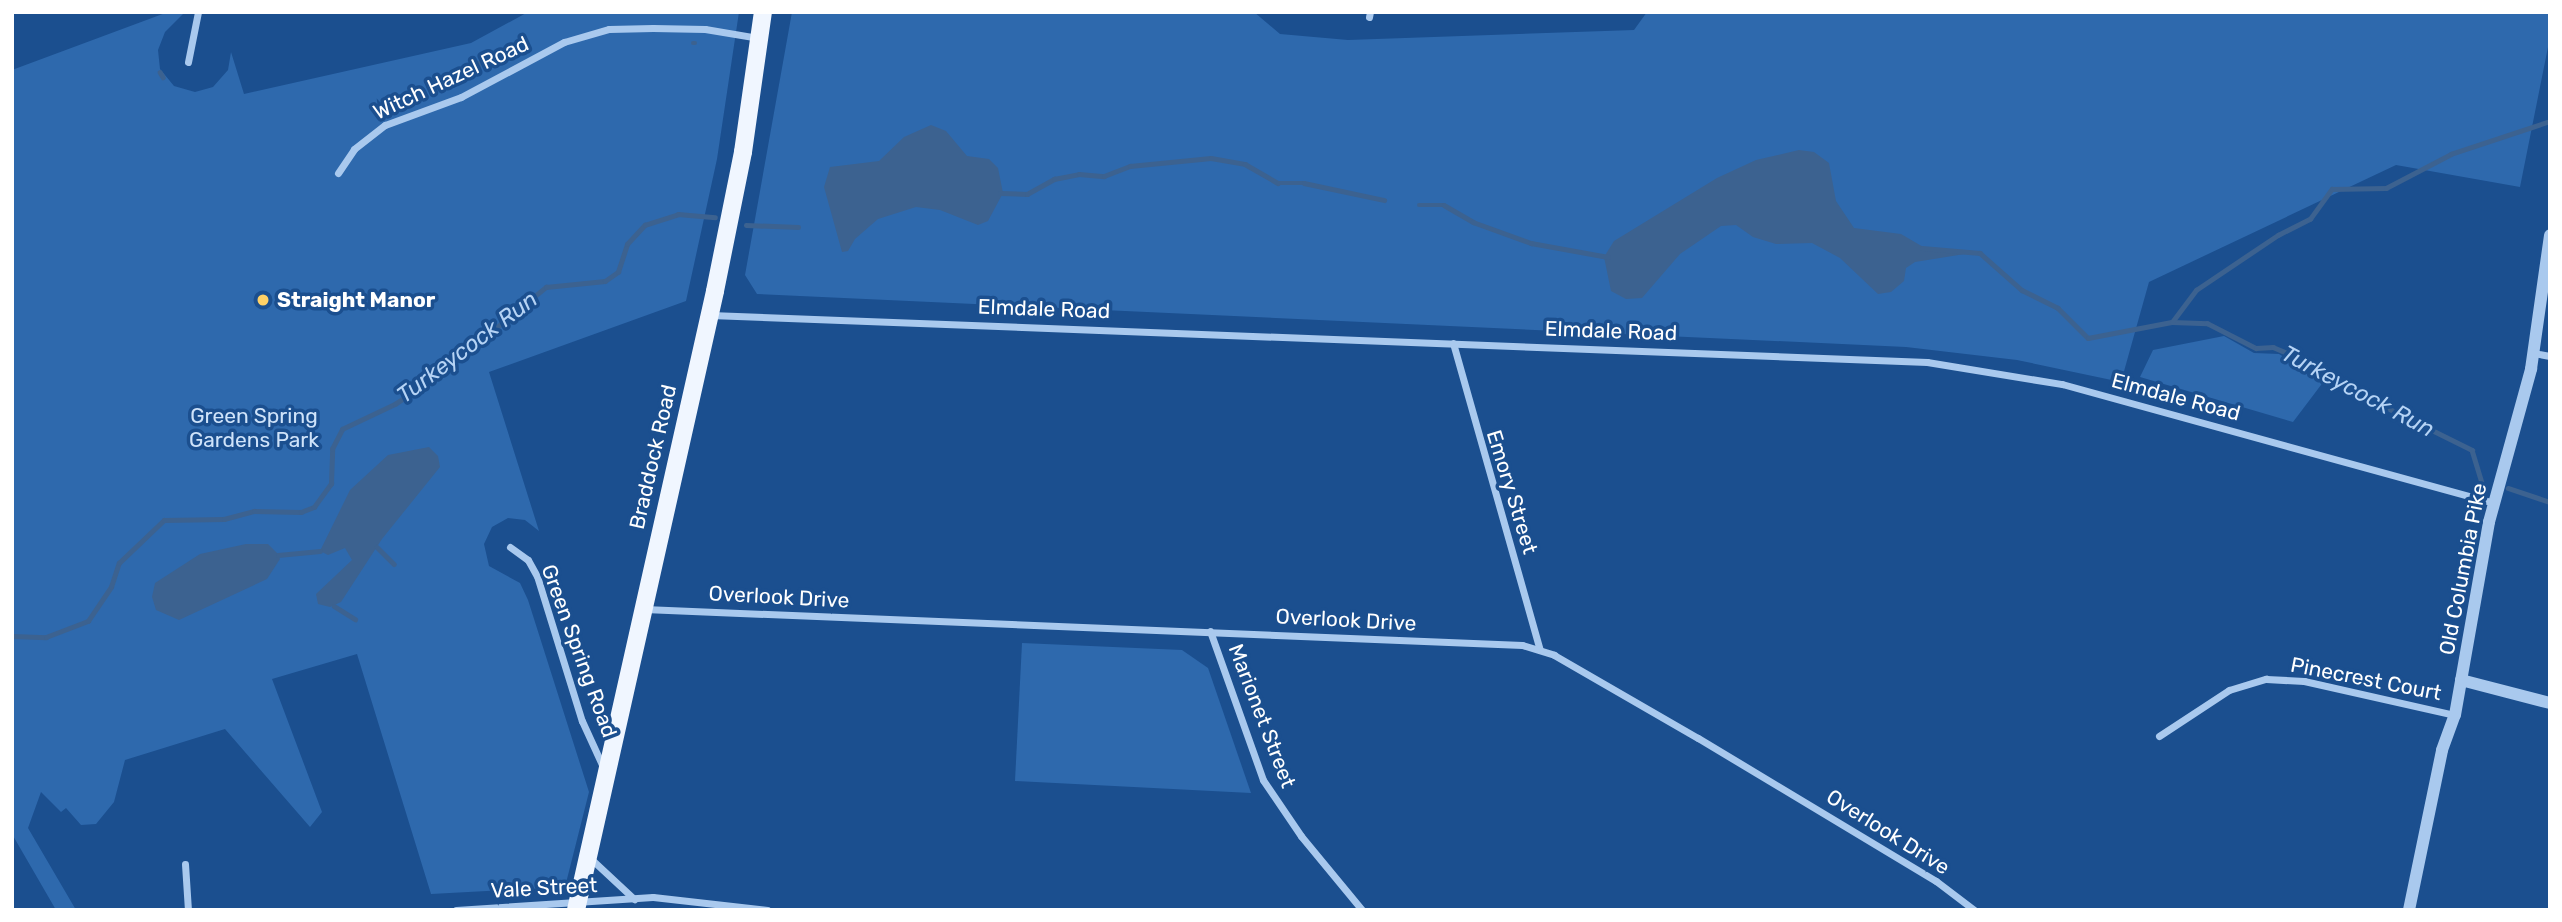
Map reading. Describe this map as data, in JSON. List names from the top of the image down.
{
  "streets": {
    "main road": ["Braddock Road"],
    "street": [
      "Witch Hazel Road",
      "Elmdale Road",
      "Emory Street",
      "Old Columbia Pike",
      "Overlook Drive",
      "Green Spring Road",
      "Pinecrest Court",
      "Marionet Street",
      "Vale Street"
    ]
  },
  "crossings": [
    ["Witch Hazel Road", "Braddock Road"],
    ["Elmdale Road", "Braddock Road"],
    ["Elmdale Road", "Emory Street"],
    ["Elmdale Road", "Old Columbia Pike"],
    ["Braddock Road", "Overlook Drive"],
    ["Braddock Road", "Green Spring Road"],
    ["Braddock Road", "Vale Street"],
    ["Emory Street", "Overlook Drive"],
    ["Old Columbia Pike", "Pinecrest Court"],
    ["Overlook Drive", "Marionet Street"]
  ],
  "water": ["Turkeycock Run"],
  "parks": ["Green Spring Gardens Park"],
  "places": ["Straight Manor"]
}
